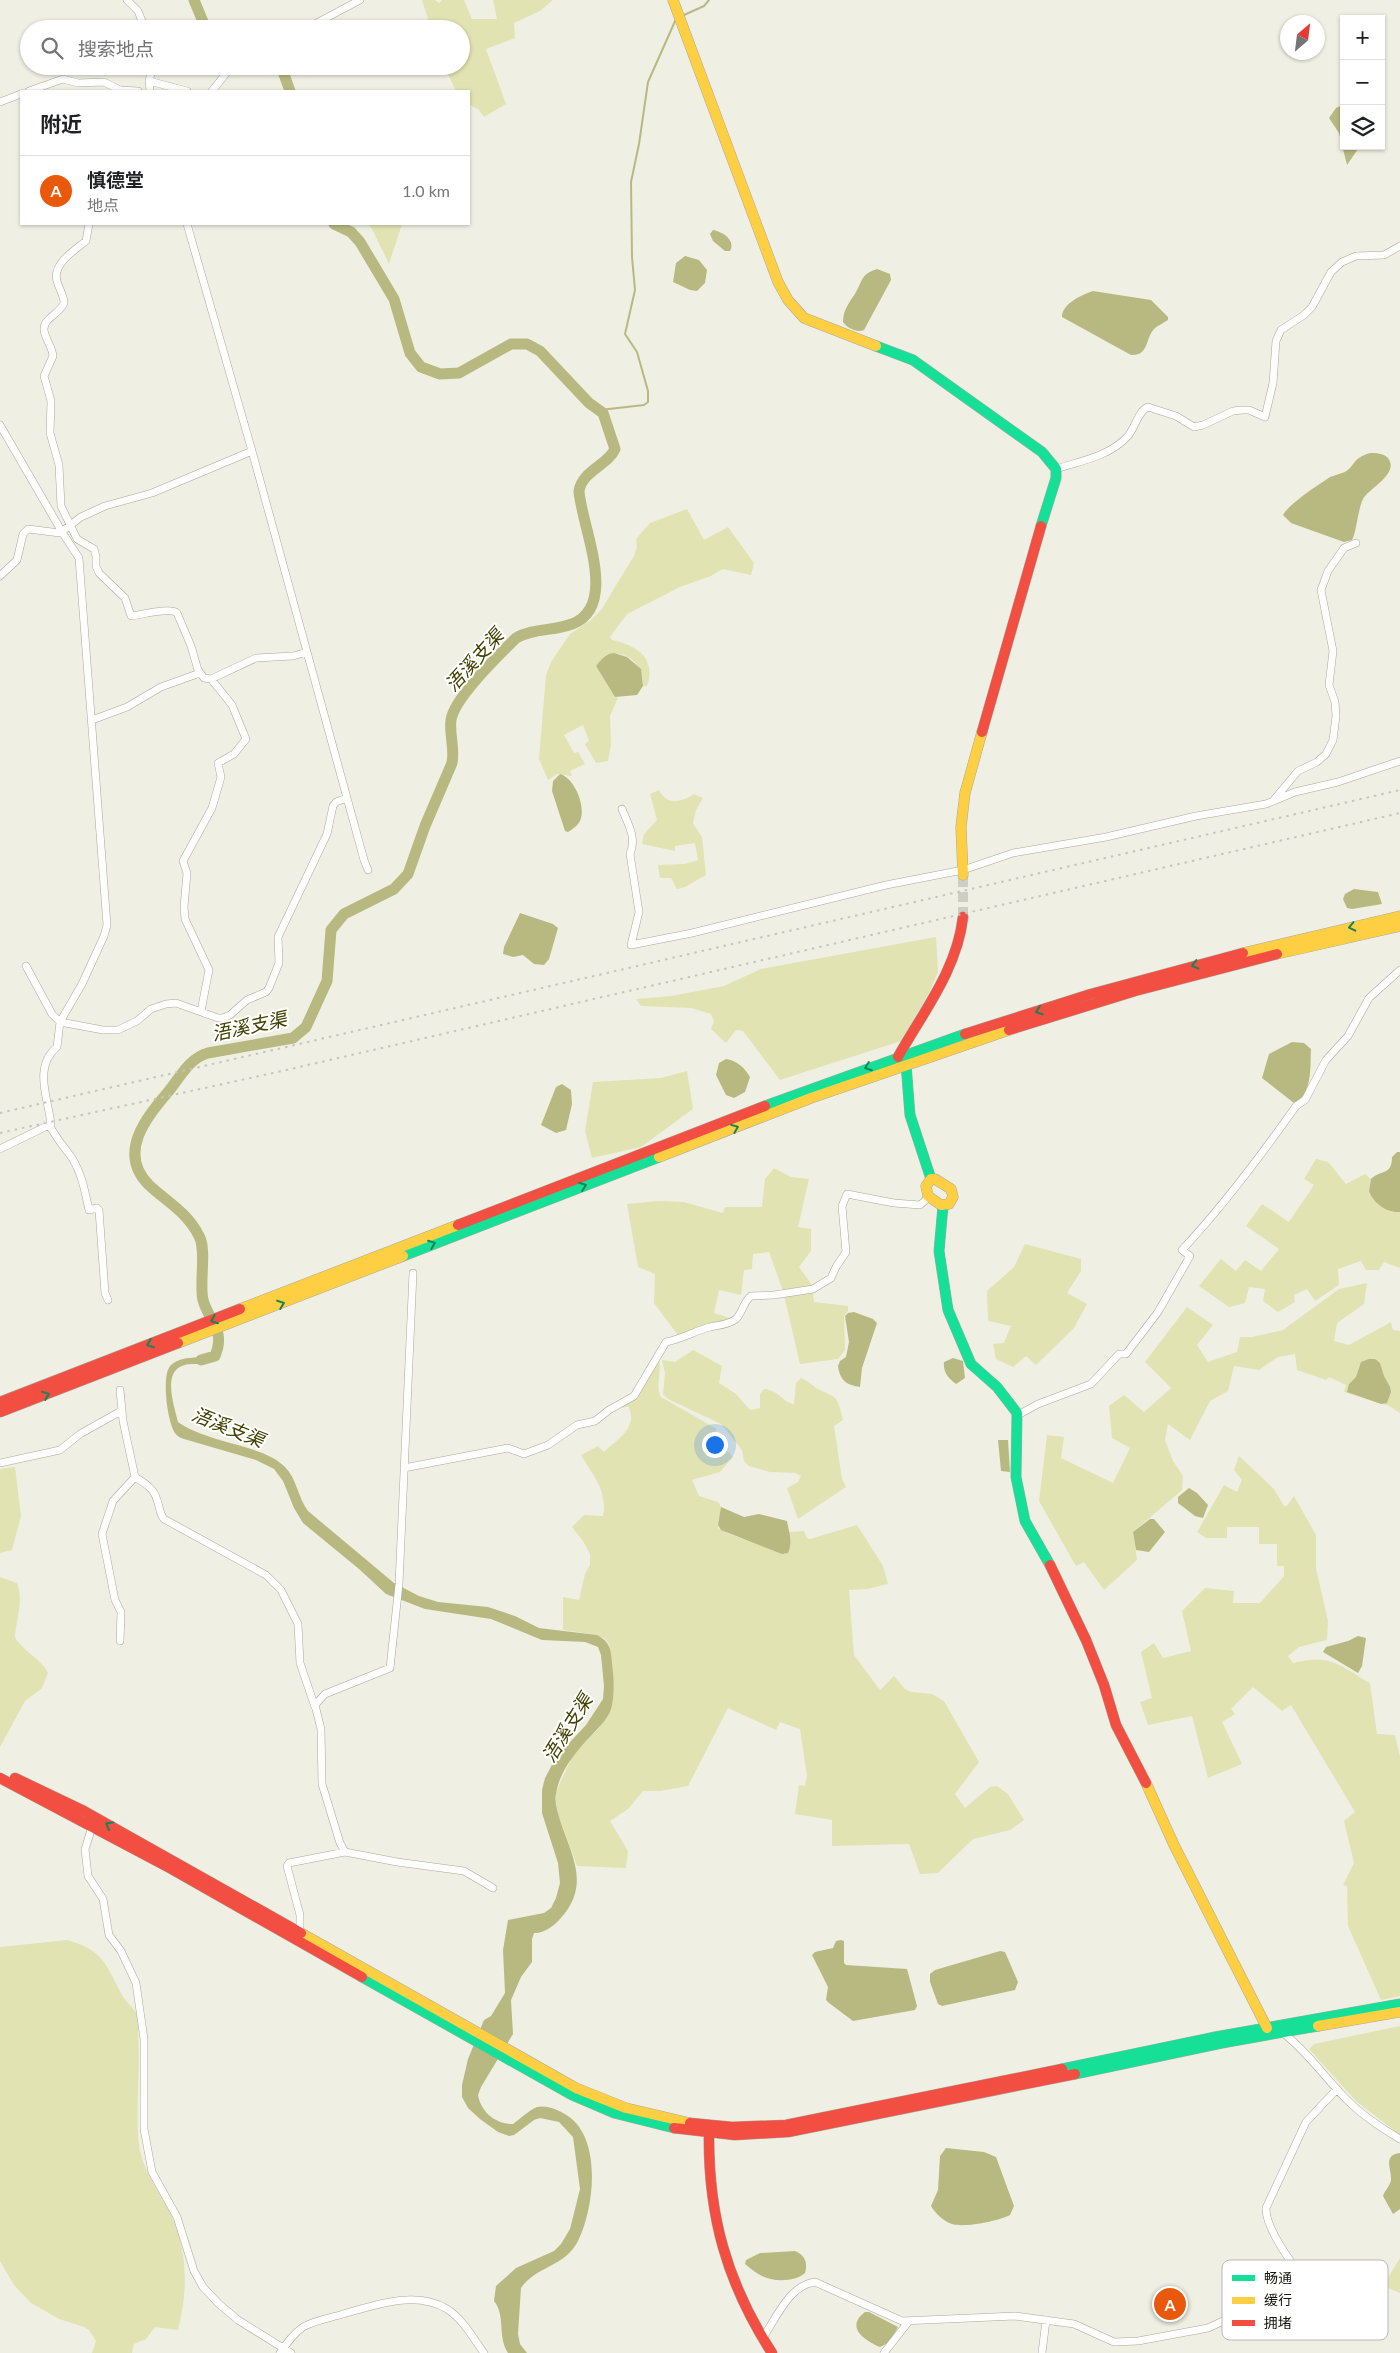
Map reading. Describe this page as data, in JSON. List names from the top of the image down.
{
  "water": ["浯溪支渠"],
  "legend": ["畅通", "缓行", "拥堵"],
  "north": "top right",
  "page": {
    "map_buttons": ["+", "−"],
    "search": "搜索地点",
    "heading": "附近",
    "list": [
      {
        "mark": "A",
        "name": "慎德堂",
        "note": "地点",
        "value": "1.0 km"
      }
    ],
    "pins": "A"
  }
}
